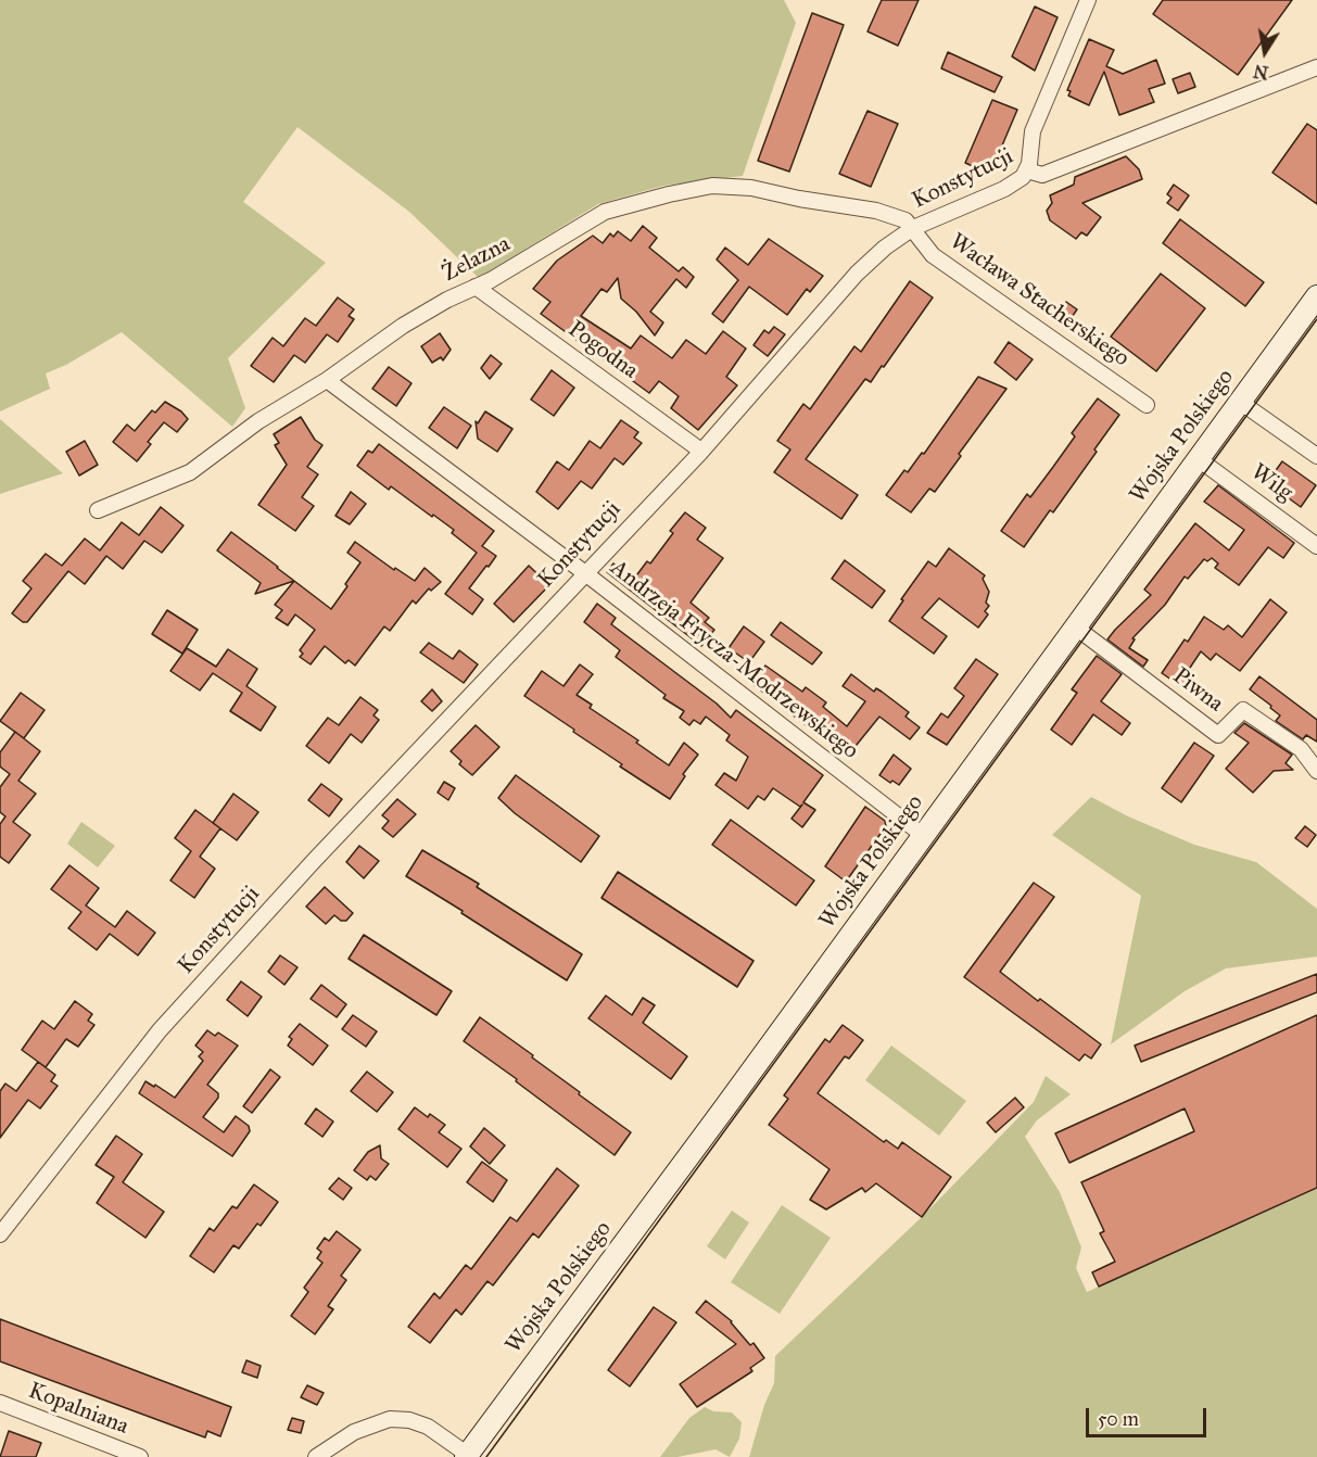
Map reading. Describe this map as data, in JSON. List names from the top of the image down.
{
  "streets": {
    "main road": ["Wojska Polskiego"],
    "street": [
      "Konstytucji",
      "Żelazna",
      "Wacława Stacherskiego",
      "Pogodna",
      "Wilg",
      "Andrzeja Frycza-Modrzewskiego",
      "Piwna",
      "Kopalniana"
    ]
  },
  "crossings": [
    ["Konstytucji", "Żelazna"],
    ["Konstytucji", "Wacława Stacherskiego"],
    ["Konstytucji", "Pogodna"],
    ["Konstytucji", "Andrzeja Frycza-Modrzewskiego"],
    ["Żelazna", "Wacława Stacherskiego"],
    ["Żelazna", "Pogodna"],
    ["Żelazna", "Andrzeja Frycza-Modrzewskiego"],
    ["Wojska Polskiego", "Wilg"],
    ["Wojska Polskiego", "Andrzeja Frycza-Modrzewskiego"],
    ["Wojska Polskiego", "Piwna"]
  ],
  "scale_bar": "50 m",
  "north": "bottom"
}
